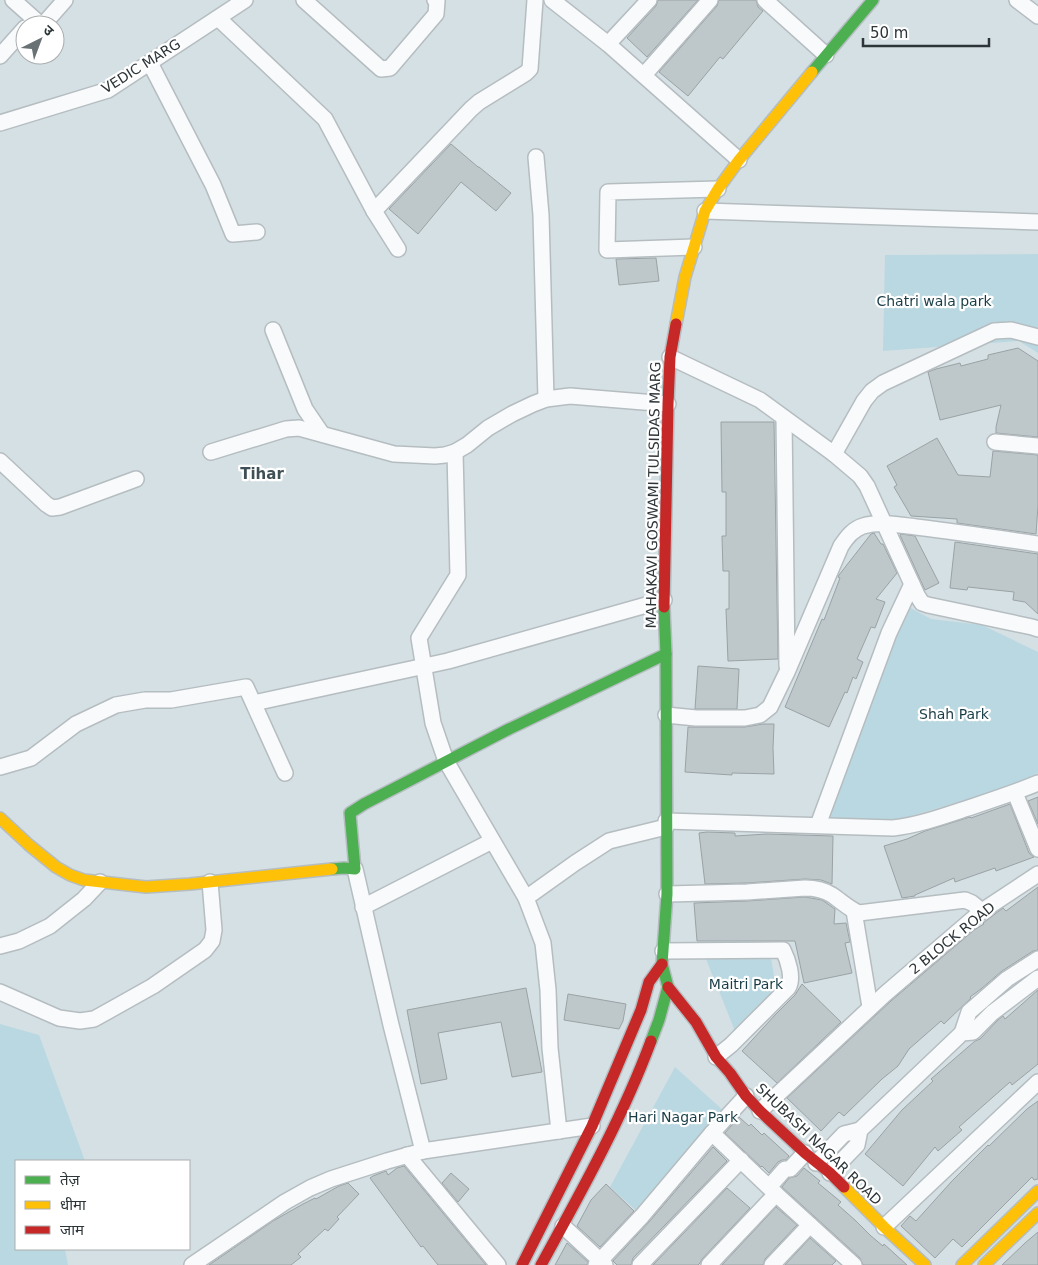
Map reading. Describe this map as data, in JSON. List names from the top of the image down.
{
  "streets": {
    "street": [
      "VEDIC MARG",
      "MAHAKAVI GOSWAMI TULSIDAS MARG",
      "2 BLOCK ROAD",
      "SHUBASH NAGAR ROAD"
    ]
  },
  "crossings": [
    ["MAHAKAVI GOSWAMI TULSIDAS MARG", "SHUBASH NAGAR ROAD"],
    ["2 BLOCK ROAD", "SHUBASH NAGAR ROAD"]
  ],
  "districts": ["Tihar"],
  "parks": [
    "Chatri wala park",
    "Shah Park",
    "Maitri Park",
    "Hari Nagar Park"
  ],
  "legend": ["तेज़", "धीमा", "जाम"],
  "scale_bar": "50 m",
  "north": "top right"
}
